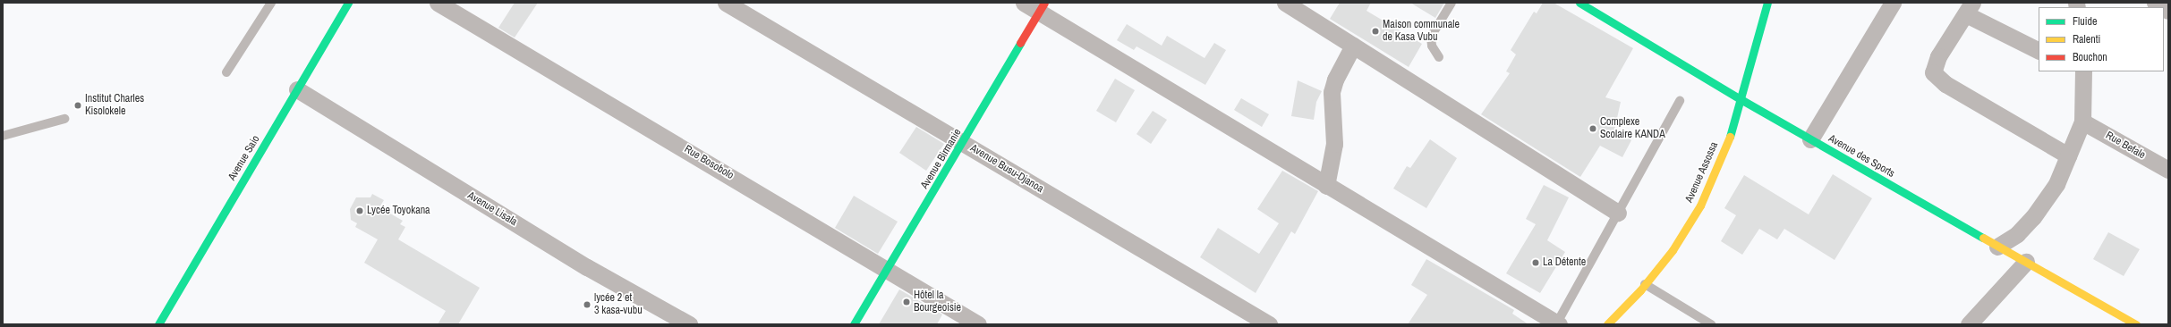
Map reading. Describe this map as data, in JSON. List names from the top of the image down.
{
  "streets": {
    "street": [
      "Rue Befale",
      "Avenue des Sports",
      "Avenue Saio",
      "Avenue Birmanie",
      "Rue Bosobolo",
      "Avenue Busu-Djanoa",
      "Avenue Assossa",
      "Avenue Lisala"
    ]
  },
  "crossings": [
    ["Avenue des Sports", "Avenue Assossa"],
    ["Avenue Saio", "Avenue Lisala"],
    ["Avenue Birmanie", "Rue Bosobolo"],
    ["Avenue Birmanie", "Avenue Busu-Djanoa"]
  ],
  "places": [
    "Maison communale de Kasa Vubu",
    "Institut Charles Kisolokele",
    "Complexe Scolaire KANDA",
    "Lycée Toyokana",
    "La Détente",
    "Hôtel la Bourgeoisie",
    "lycée 2 et 3 kasa-vubu"
  ],
  "legend": ["Fluide", "Ralenti", "Bouchon"]
}
